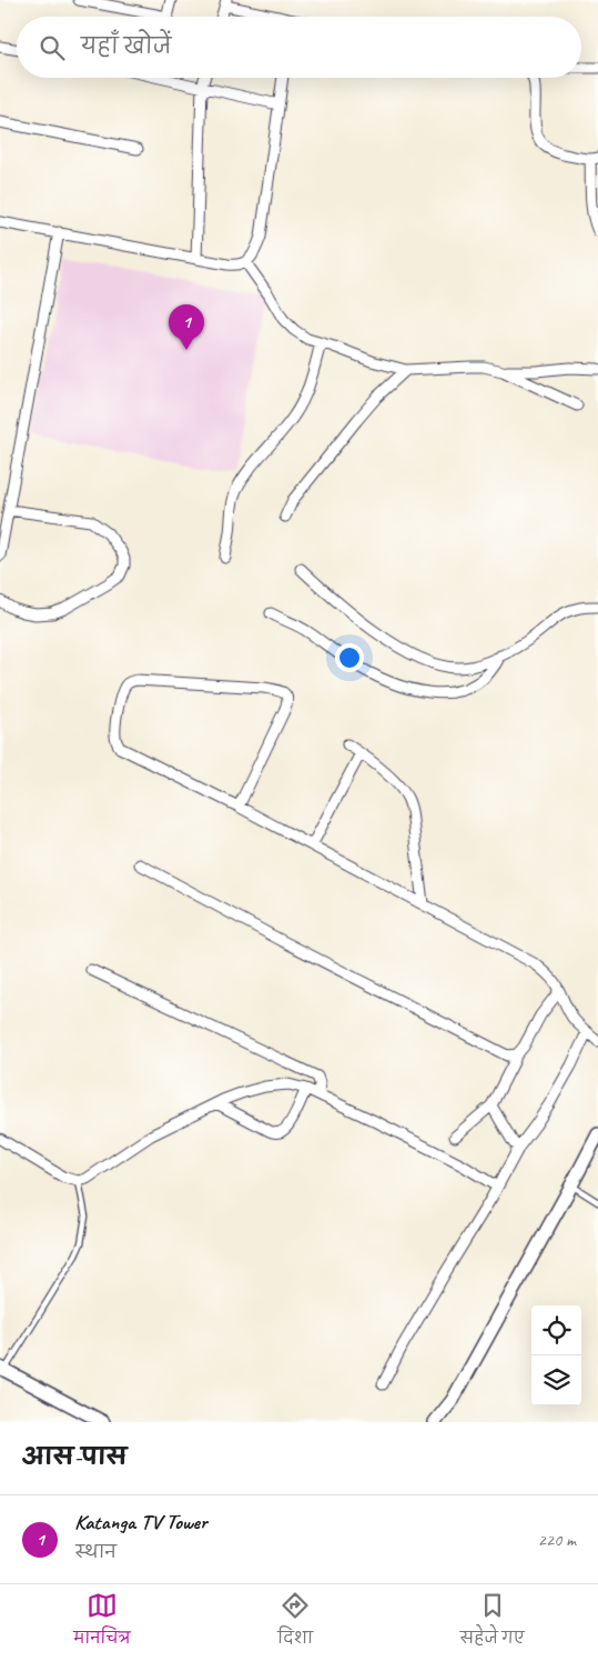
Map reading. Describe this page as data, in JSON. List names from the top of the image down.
{
  "page": {
    "search": "यहाँ खोजें",
    "pins": "1",
    "heading": "आस-पास",
    "list": [
      {
        "mark": "1",
        "name": "Katanga TV Tower",
        "note": "स्थान",
        "value": "220 m"
      }
    ],
    "nav": ["मानचित्र", "दिशा", "सहेजे गए"]
  }
}
